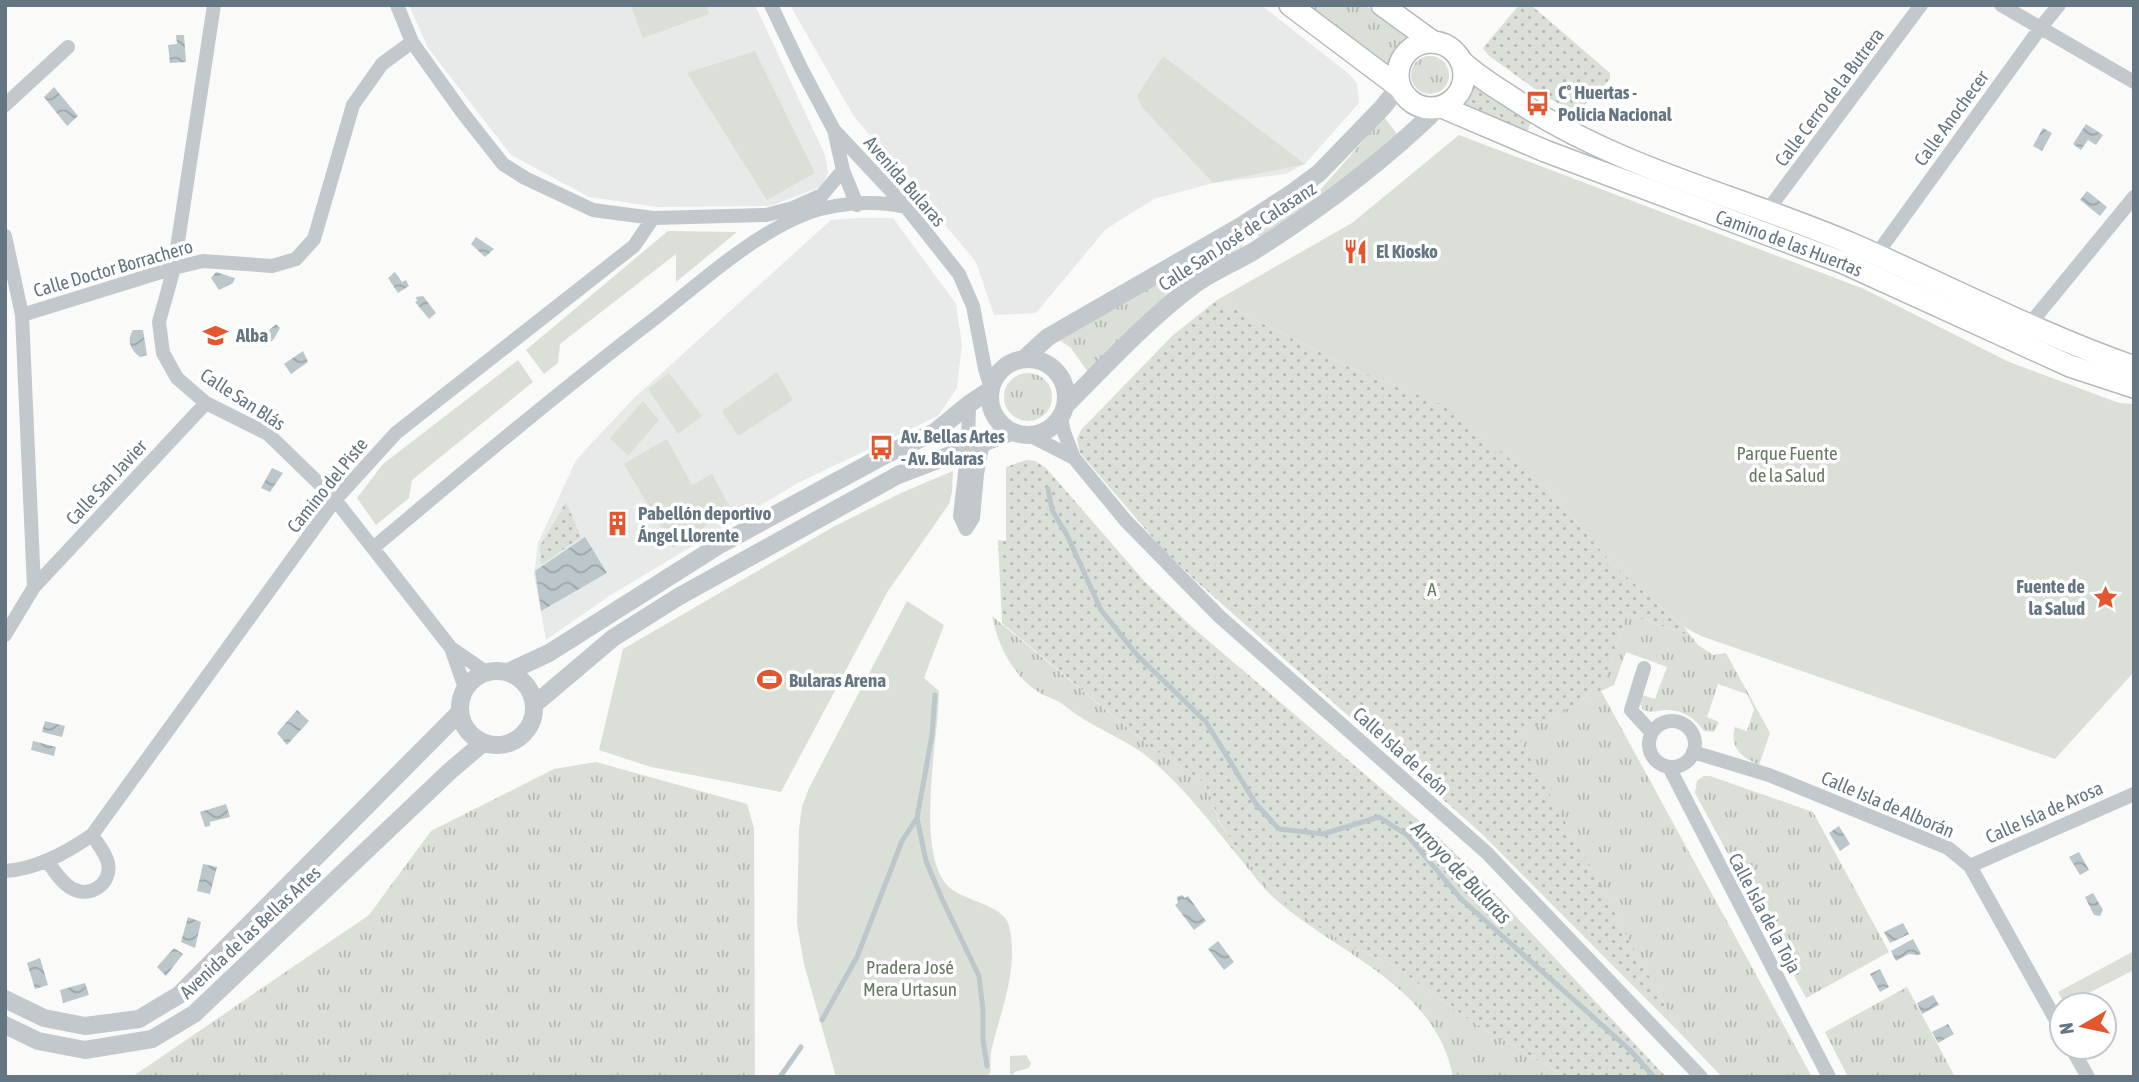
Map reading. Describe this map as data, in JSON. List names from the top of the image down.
{
  "streets": {
    "main road": ["Camino de las Huertas"],
    "street": [
      "Calle Cerro de la Butrera",
      "Calle Anochecer",
      "Avenida Bularas",
      "Calle San José de Calasanz",
      "Calle Doctor Borrachero",
      "Calle San Blás",
      "Calle San Javier",
      "Camino del Piste",
      "Calle Isla de León",
      "Calle Isla de Alborán",
      "Calle Isla de Arosa",
      "Calle Isla de la Toja",
      "Avenida de las Bellas Artes"
    ]
  },
  "crossings": [
    ["Calle Cerro de la Butrera", "Camino de las Huertas"],
    ["Calle Anochecer", "Camino de las Huertas"],
    ["Avenida Bularas", "Calle San José de Calasanz"],
    ["Avenida Bularas", "Calle Isla de León"],
    ["Calle San José de Calasanz", "Camino de las Huertas"],
    ["Calle San José de Calasanz", "Calle Isla de León"],
    ["Calle Doctor Borrachero", "Calle San Blás"],
    ["Calle San Blás", "Calle San Javier"],
    ["Calle San Blás", "Camino del Piste"],
    ["Calle San Blás", "Avenida de las Bellas Artes"],
    ["Calle Isla de Alborán", "Calle Isla de Arosa"],
    ["Calle Isla de Alborán", "Calle Isla de la Toja"]
  ],
  "water": ["Arroyo de Bularas"],
  "parks": ["Parque Fuente de la Salud", "A", "Pradera José Mera Urtasun"],
  "places": {
    "bus stop": ["Cº Huertas - Policia Nacional", "Av. Bellas Artes - Av. Bularas"],
    "restaurant": ["El Kiosko"],
    "school or university": ["Alba"],
    "building": ["Pabellón deportivo Ángel Llorente"],
    "place": ["Fuente de la Salud"],
    "sports": ["Bularas Arena"]
  },
  "north": "left"
}
